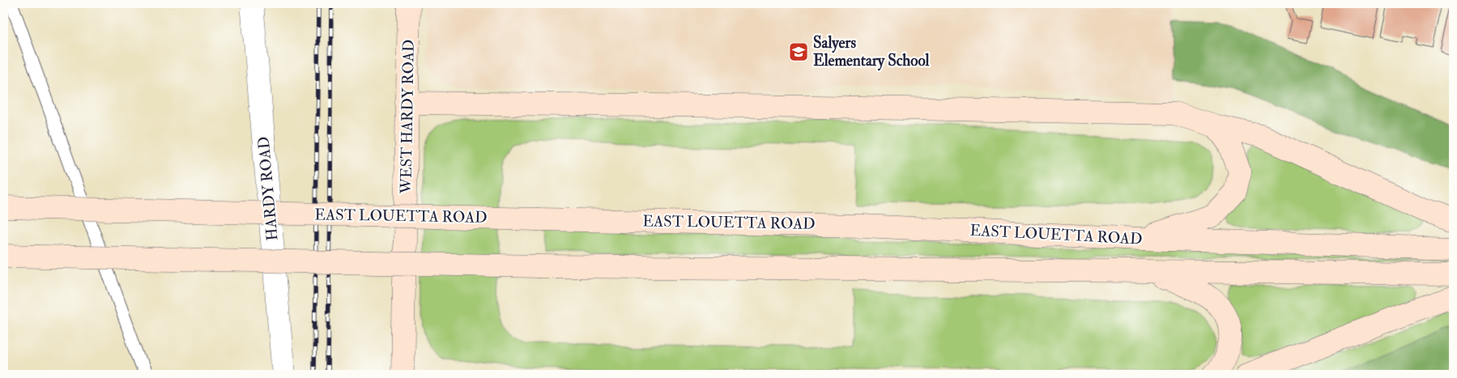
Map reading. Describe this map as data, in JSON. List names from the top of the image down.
{
  "streets": {
    "main road": ["WEST HARDY ROAD", "EAST LOUETTA ROAD"],
    "street": ["HARDY ROAD"]
  },
  "places": {
    "school or university": ["Salyers Elementary School"]
  }
}
